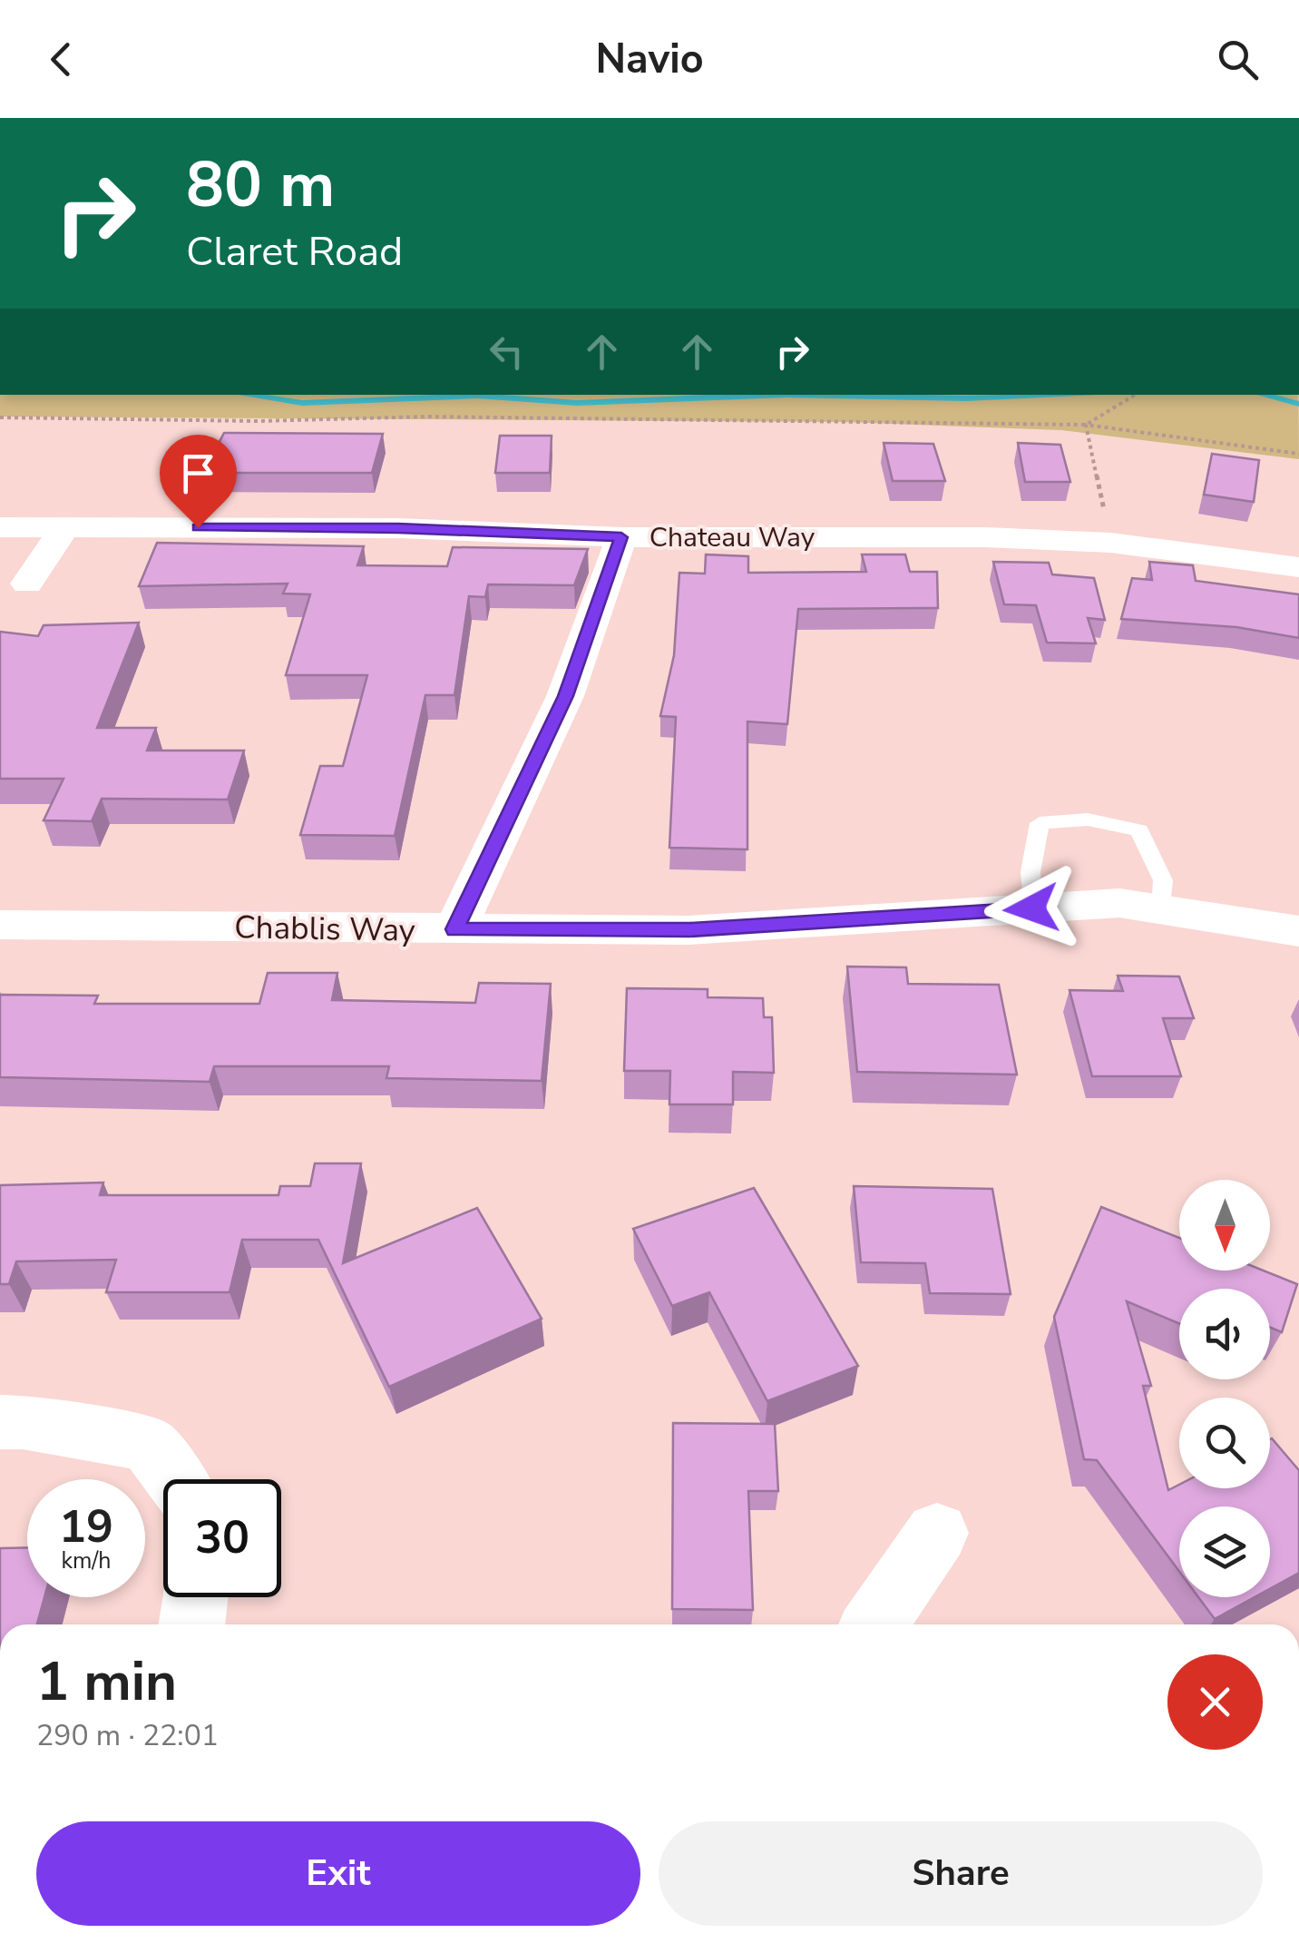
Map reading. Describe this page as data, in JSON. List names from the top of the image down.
{
  "streets": {
    "street": ["Chateau Way", "Chablis Way"]
  },
  "north": "bottom",
  "page": {
    "header": "Navio",
    "turn": ["80 m", "Claret Road"],
    "speed": "19 km/h",
    "limit": "30",
    "heading": ["1 min", "290 m · 22:01"],
    "buttons": ["Exit", "Share"]
  }
}
